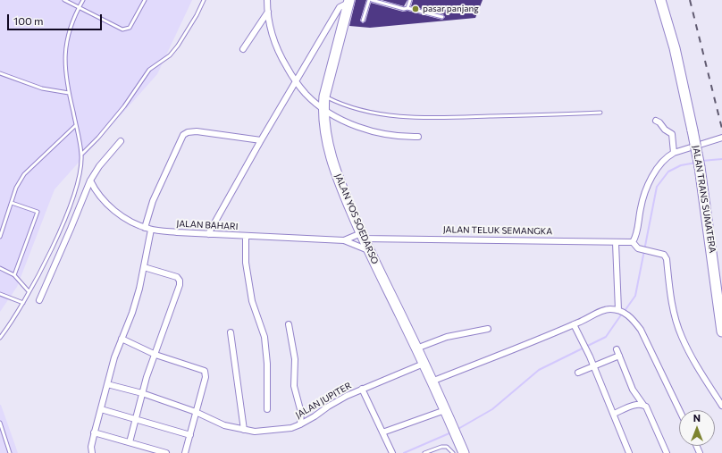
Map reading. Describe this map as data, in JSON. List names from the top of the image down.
{
  "streets": {
    "highway": ["JALAN TRANS SUMATERA", "JALAN YOS SOEDARSO"],
    "street": ["JALAN BAHARI", "JALAN TELUK SEMANGKA", "JALAN JUPITER"]
  },
  "crossings": [
    ["JALAN YOS SOEDARSO", "JALAN BAHARI"],
    ["JALAN YOS SOEDARSO", "JALAN TELUK SEMANGKA"],
    ["JALAN YOS SOEDARSO", "JALAN JUPITER"],
    ["JALAN BAHARI", "JALAN TELUK SEMANGKA"]
  ],
  "places": ["pasar panjang"],
  "scale_bar": "100 m",
  "north": "top"
}
